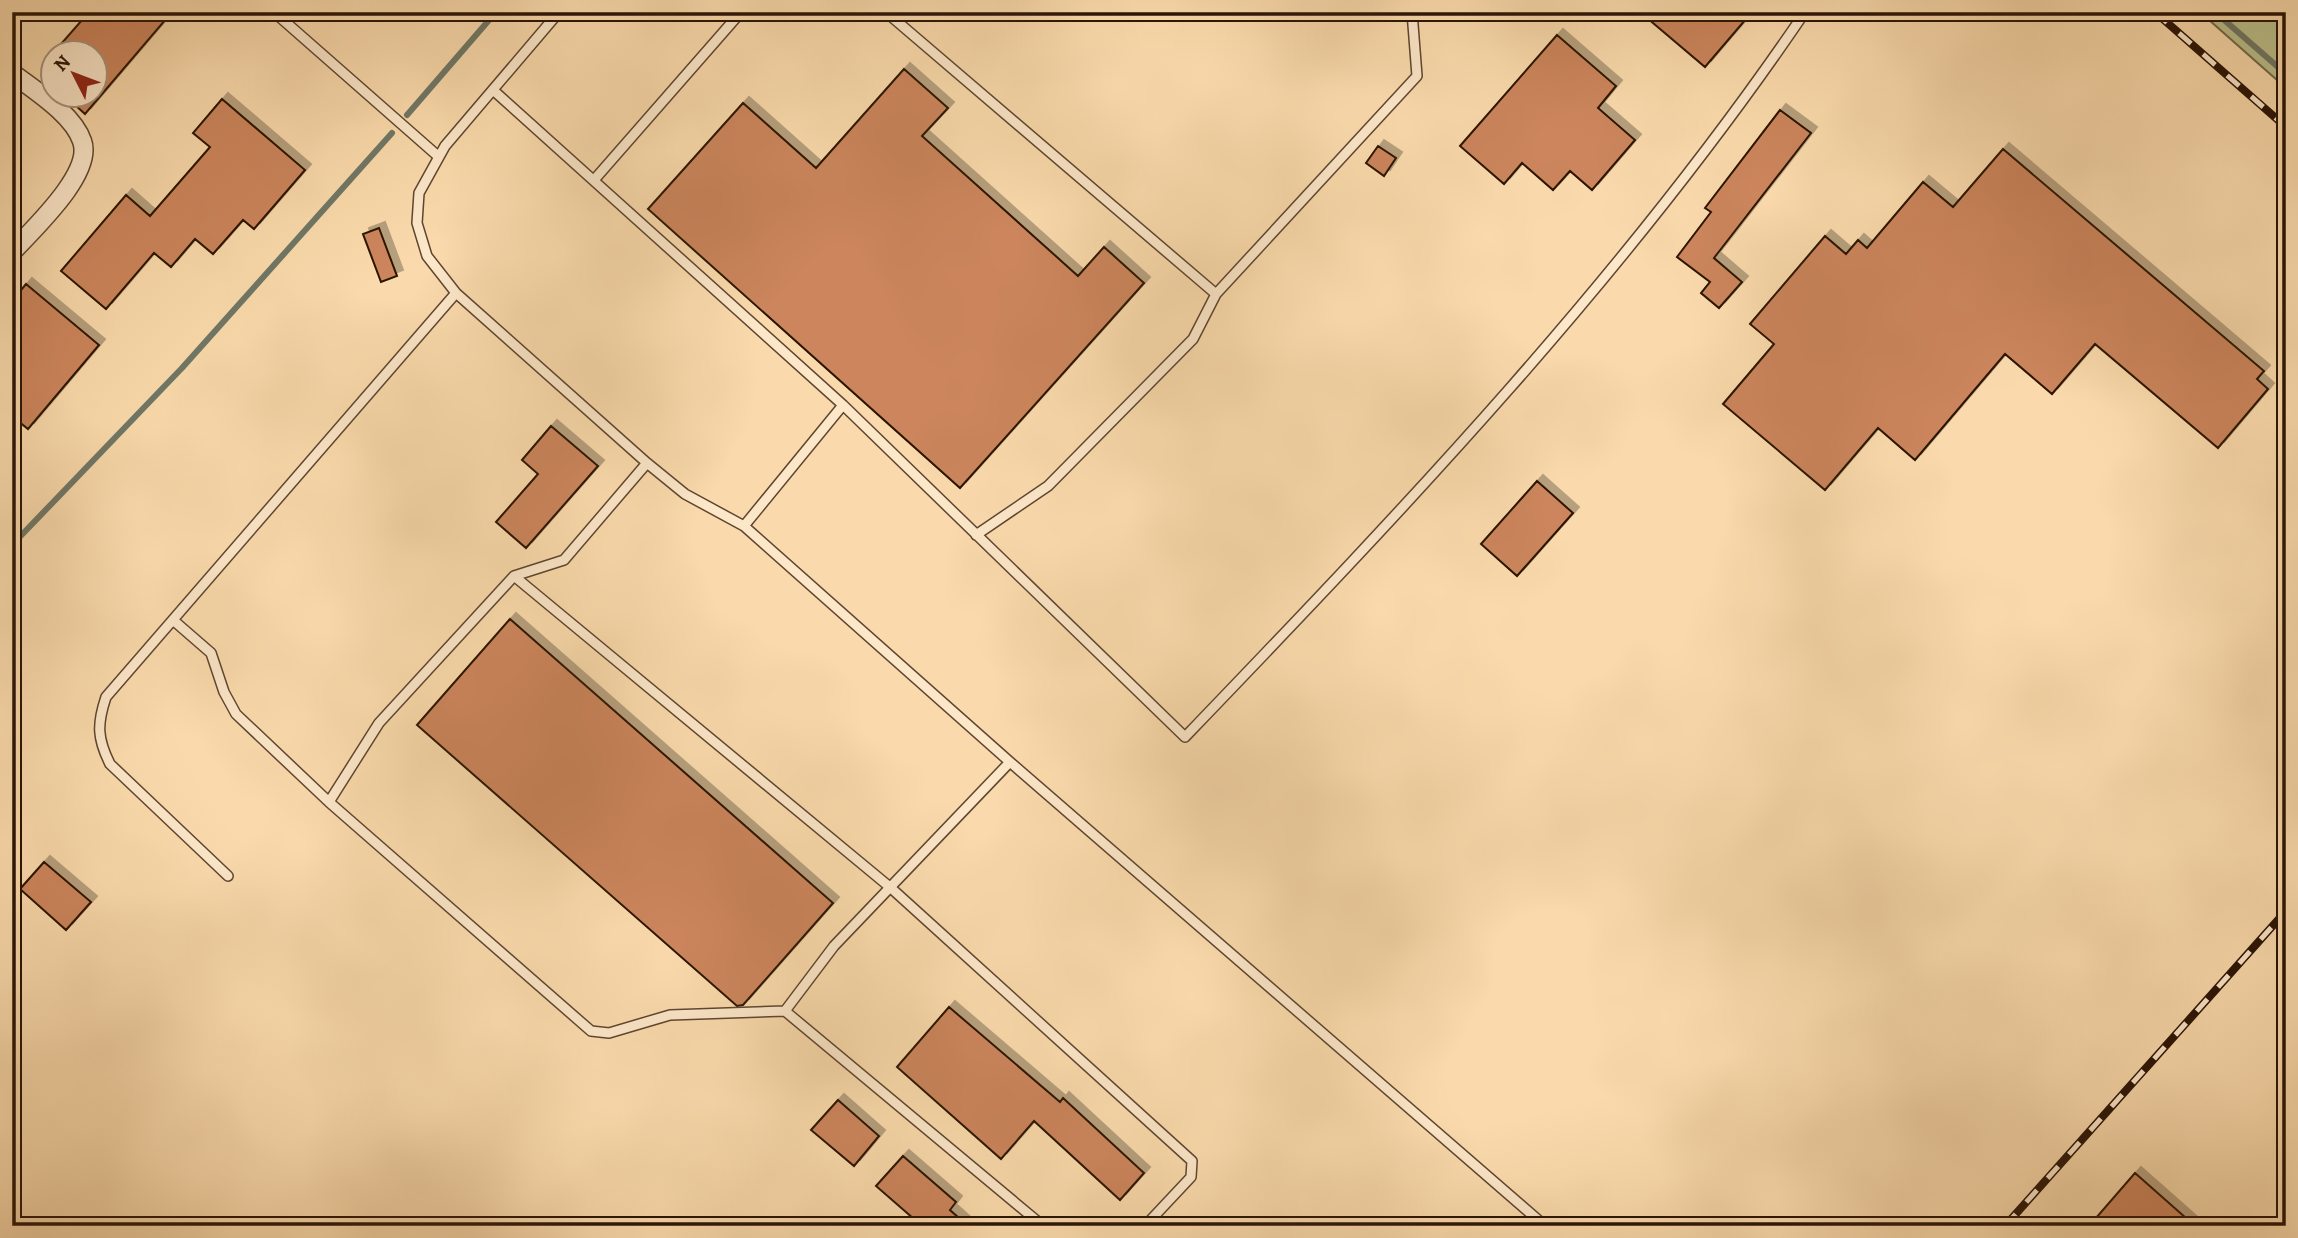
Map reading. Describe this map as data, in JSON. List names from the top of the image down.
{
  "north": "top left"
}
